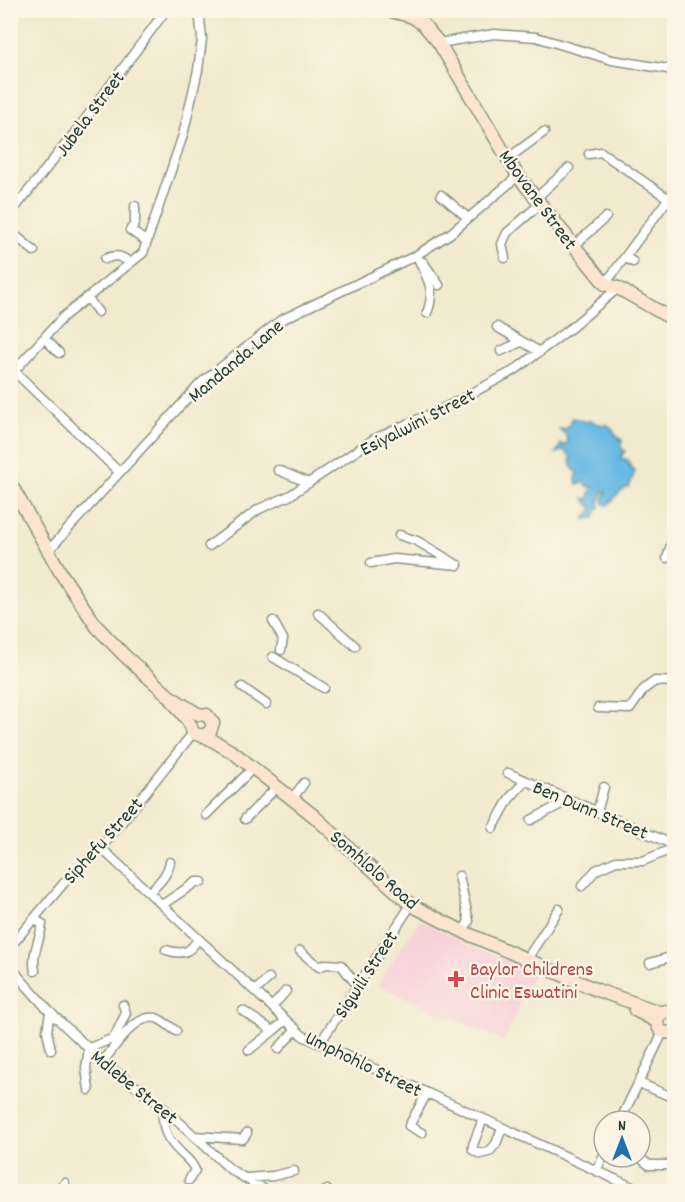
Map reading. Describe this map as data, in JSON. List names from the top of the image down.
{
  "streets": {
    "main road": ["Mbovane Street", "Somhlolo Road"],
    "street": [
      "Jubela Street",
      "Mandanda Lane",
      "Esiyalwini Street",
      "Ben Dunn Street",
      "Siphefu Street",
      "Sigwili Street",
      "Umphohlo Street",
      "Mdlebe Street"
    ]
  },
  "crossings": [
    ["Mbovane Street", "Mandanda Lane"],
    ["Mandanda Lane", "Somhlolo Road"],
    ["Siphefu Street", "Somhlolo Road"],
    ["Siphefu Street", "Umphohlo Street"],
    ["Somhlolo Road", "Sigwili Street"],
    ["Sigwili Street", "Umphohlo Street"]
  ],
  "places": {
    "health": ["Baylor Childrens Clinic Eswatini"]
  },
  "north": "top"
}
